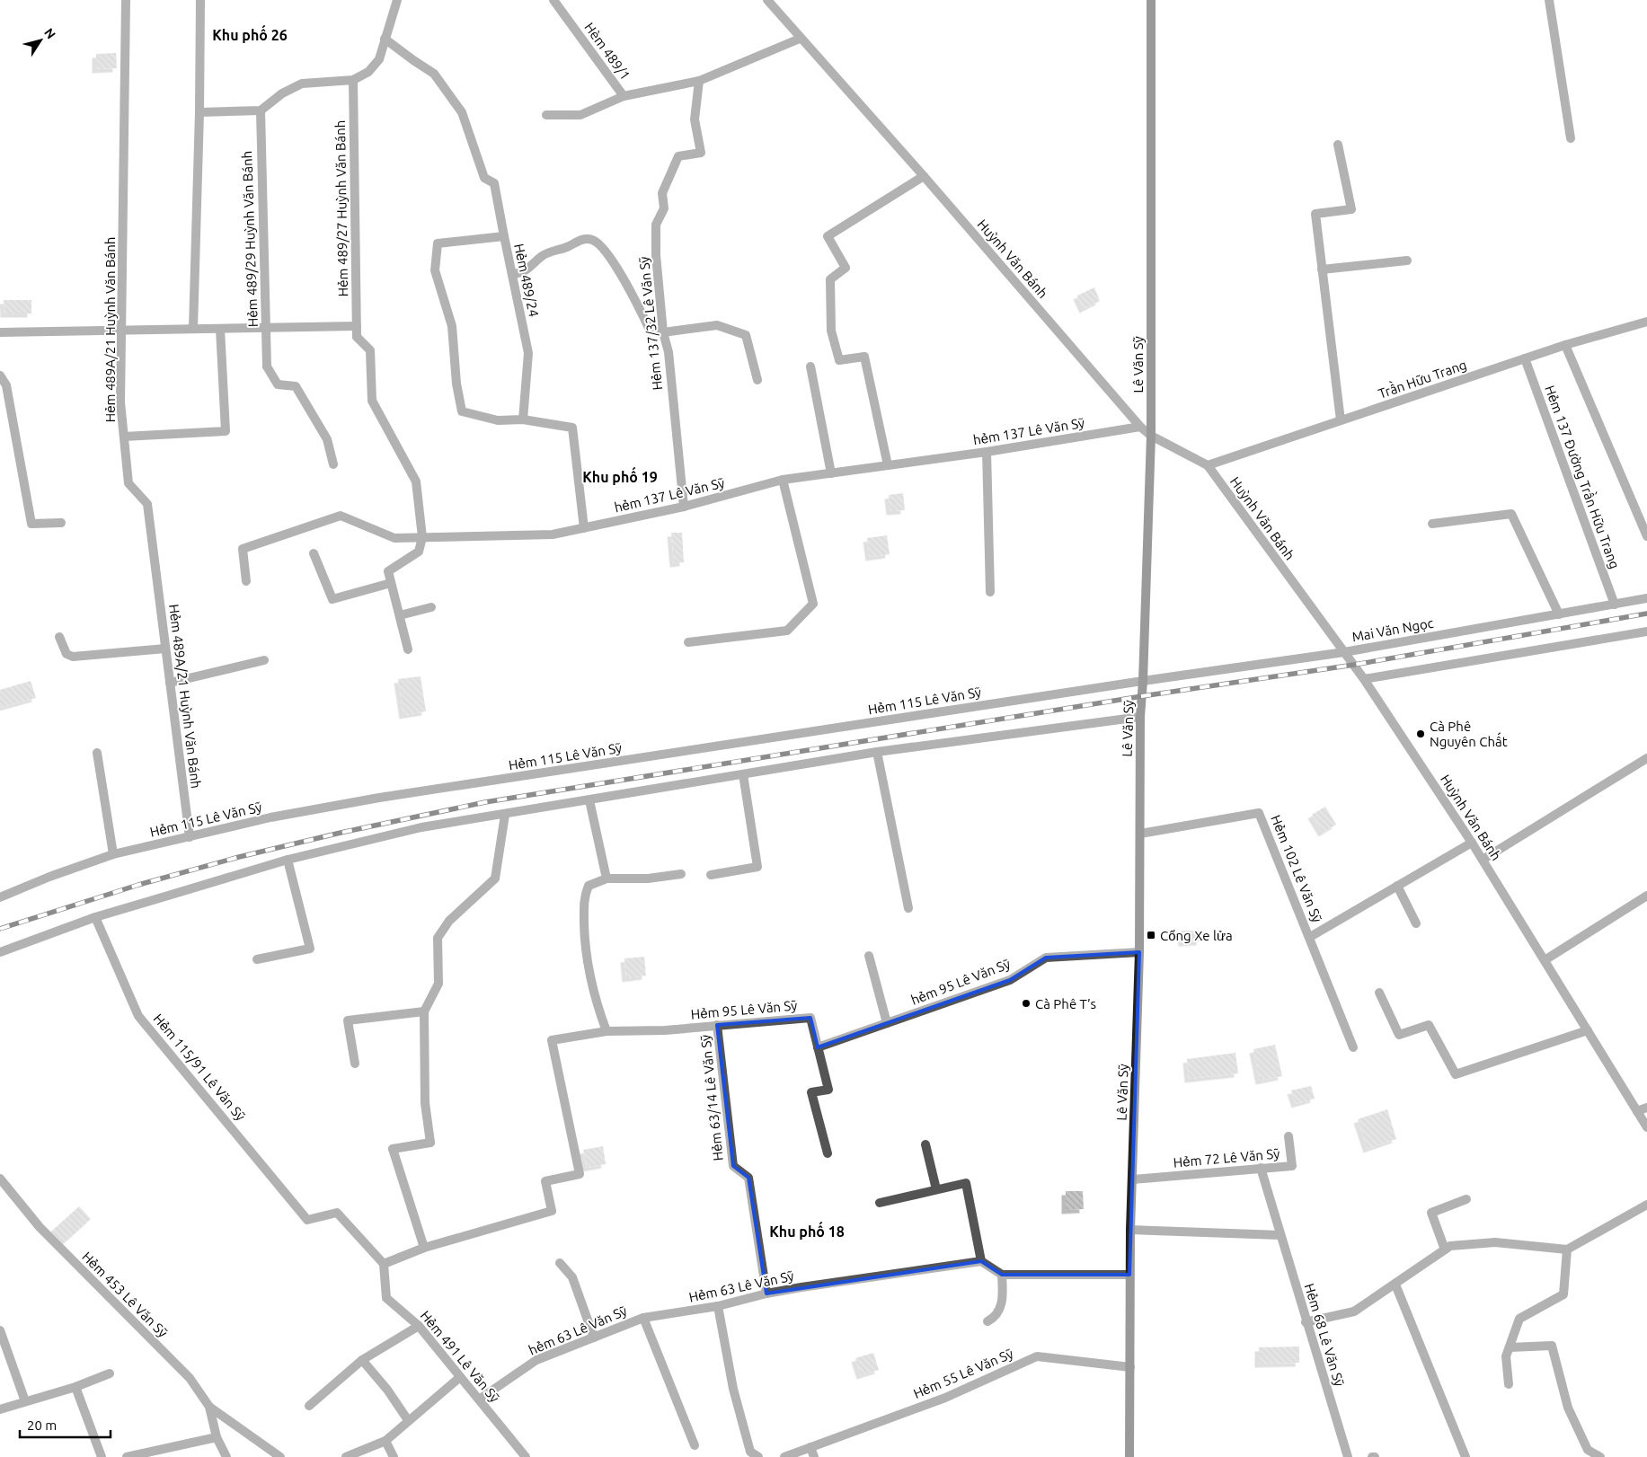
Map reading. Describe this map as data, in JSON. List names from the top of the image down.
{
  "streets": {
    "main road": ["Lê Văn Sỹ"],
    "street": [
      "Hèm 489/1",
      "Hẻm 489/27 Huỳnh Văn Bánh",
      "Hẻm 489/29 Huỳnh Văn Bánh",
      "Huỳnh Văn Bánh",
      "Hẻm 489/24",
      "Hẻm 137/32 Lê Văn Sỹ",
      "Hẻm 489A/21 Huỳnh Văn Bánh",
      "Trần Hữu Trang",
      "hẻm 137 Lê Văn Sỹ",
      "Hẻm 137 Đường Trần Hữu Trang",
      "Mai Văn Ngọc",
      "Hẻm 115 Lê Văn Sỹ",
      "Hẻm 102 Lê Văn Sỹ",
      "hẻm 95 Lê Văn Sỹ",
      "Hẻm 95 Lê Văn Sỹ",
      "Hẻm 115/91 Lê Văn Sỹ",
      "Hẻm 63/14 Lê Văn Sỹ",
      "Hẻm 72 Lê Văn Sỹ",
      "Hẻm 63 Lê Văn Sỹ",
      "Hẻm 453 Lê Văn Sỹ",
      "hẻm 63 Lê Văn Sỹ",
      "Hẻm 68 Lê Văn Sỹ",
      "Hẻm 491 Lê Văn Sỹ",
      "Hẻm 55 Lê Văn Sỹ"
    ]
  },
  "crossings": [
    ["Hẻm 489/27 Huỳnh Văn Bánh", "hẻm 137 Lê Văn Sỹ"],
    ["Huỳnh Văn Bánh", "Lê Văn Sỹ"],
    ["Huỳnh Văn Bánh", "Trần Hữu Trang"],
    ["Huỳnh Văn Bánh", "hẻm 137 Lê Văn Sỹ"],
    ["Huỳnh Văn Bánh", "Mai Văn Ngọc"],
    ["Hẻm 137/32 Lê Văn Sỹ", "hẻm 137 Lê Văn Sỹ"],
    ["Hẻm 489A/21 Huỳnh Văn Bánh", "Hẻm 115 Lê Văn Sỹ"],
    ["Lê Văn Sỹ", "Mai Văn Ngọc"],
    ["Lê Văn Sỹ", "Hẻm 115 Lê Văn Sỹ"],
    ["Lê Văn Sỹ", "Hẻm 102 Lê Văn Sỹ"],
    ["Lê Văn Sỹ", "hẻm 95 Lê Văn Sỹ"],
    ["Lê Văn Sỹ", "Hẻm 72 Lê Văn Sỹ"],
    ["Lê Văn Sỹ", "Hẻm 55 Lê Văn Sỹ"],
    ["Trần Hữu Trang", "Hẻm 137 Đường Trần Hữu Trang"],
    ["Hẻm 137 Đường Trần Hữu Trang", "Mai Văn Ngọc"],
    ["Mai Văn Ngọc", "Hẻm 115 Lê Văn Sỹ"],
    ["hẻm 95 Lê Văn Sỹ", "Hẻm 95 Lê Văn Sỹ"],
    ["Hẻm 95 Lê Văn Sỹ", "Hẻm 63/14 Lê Văn Sỹ"],
    ["Hẻm 115/91 Lê Văn Sỹ", "Hẻm 491 Lê Văn Sỹ"],
    ["Hẻm 63/14 Lê Văn Sỹ", "Hẻm 63 Lê Văn Sỹ"],
    ["Hẻm 72 Lê Văn Sỹ", "Hẻm 68 Lê Văn Sỹ"],
    ["Hẻm 63 Lê Văn Sỹ", "hẻm 63 Lê Văn Sỹ"],
    ["hẻm 63 Lê Văn Sỹ", "Hẻm 491 Lê Văn Sỹ"]
  ],
  "districts": ["Khu phố 26", "Khu phố 19", "Khu phố 18"],
  "places": {
    "other": ["Cà Phê Nguyên Chất", "Cà Phê T’s"],
    "transit": ["Cổng Xe lửa"]
  },
  "scale_bar": "20 m",
  "north": "top right"
}
